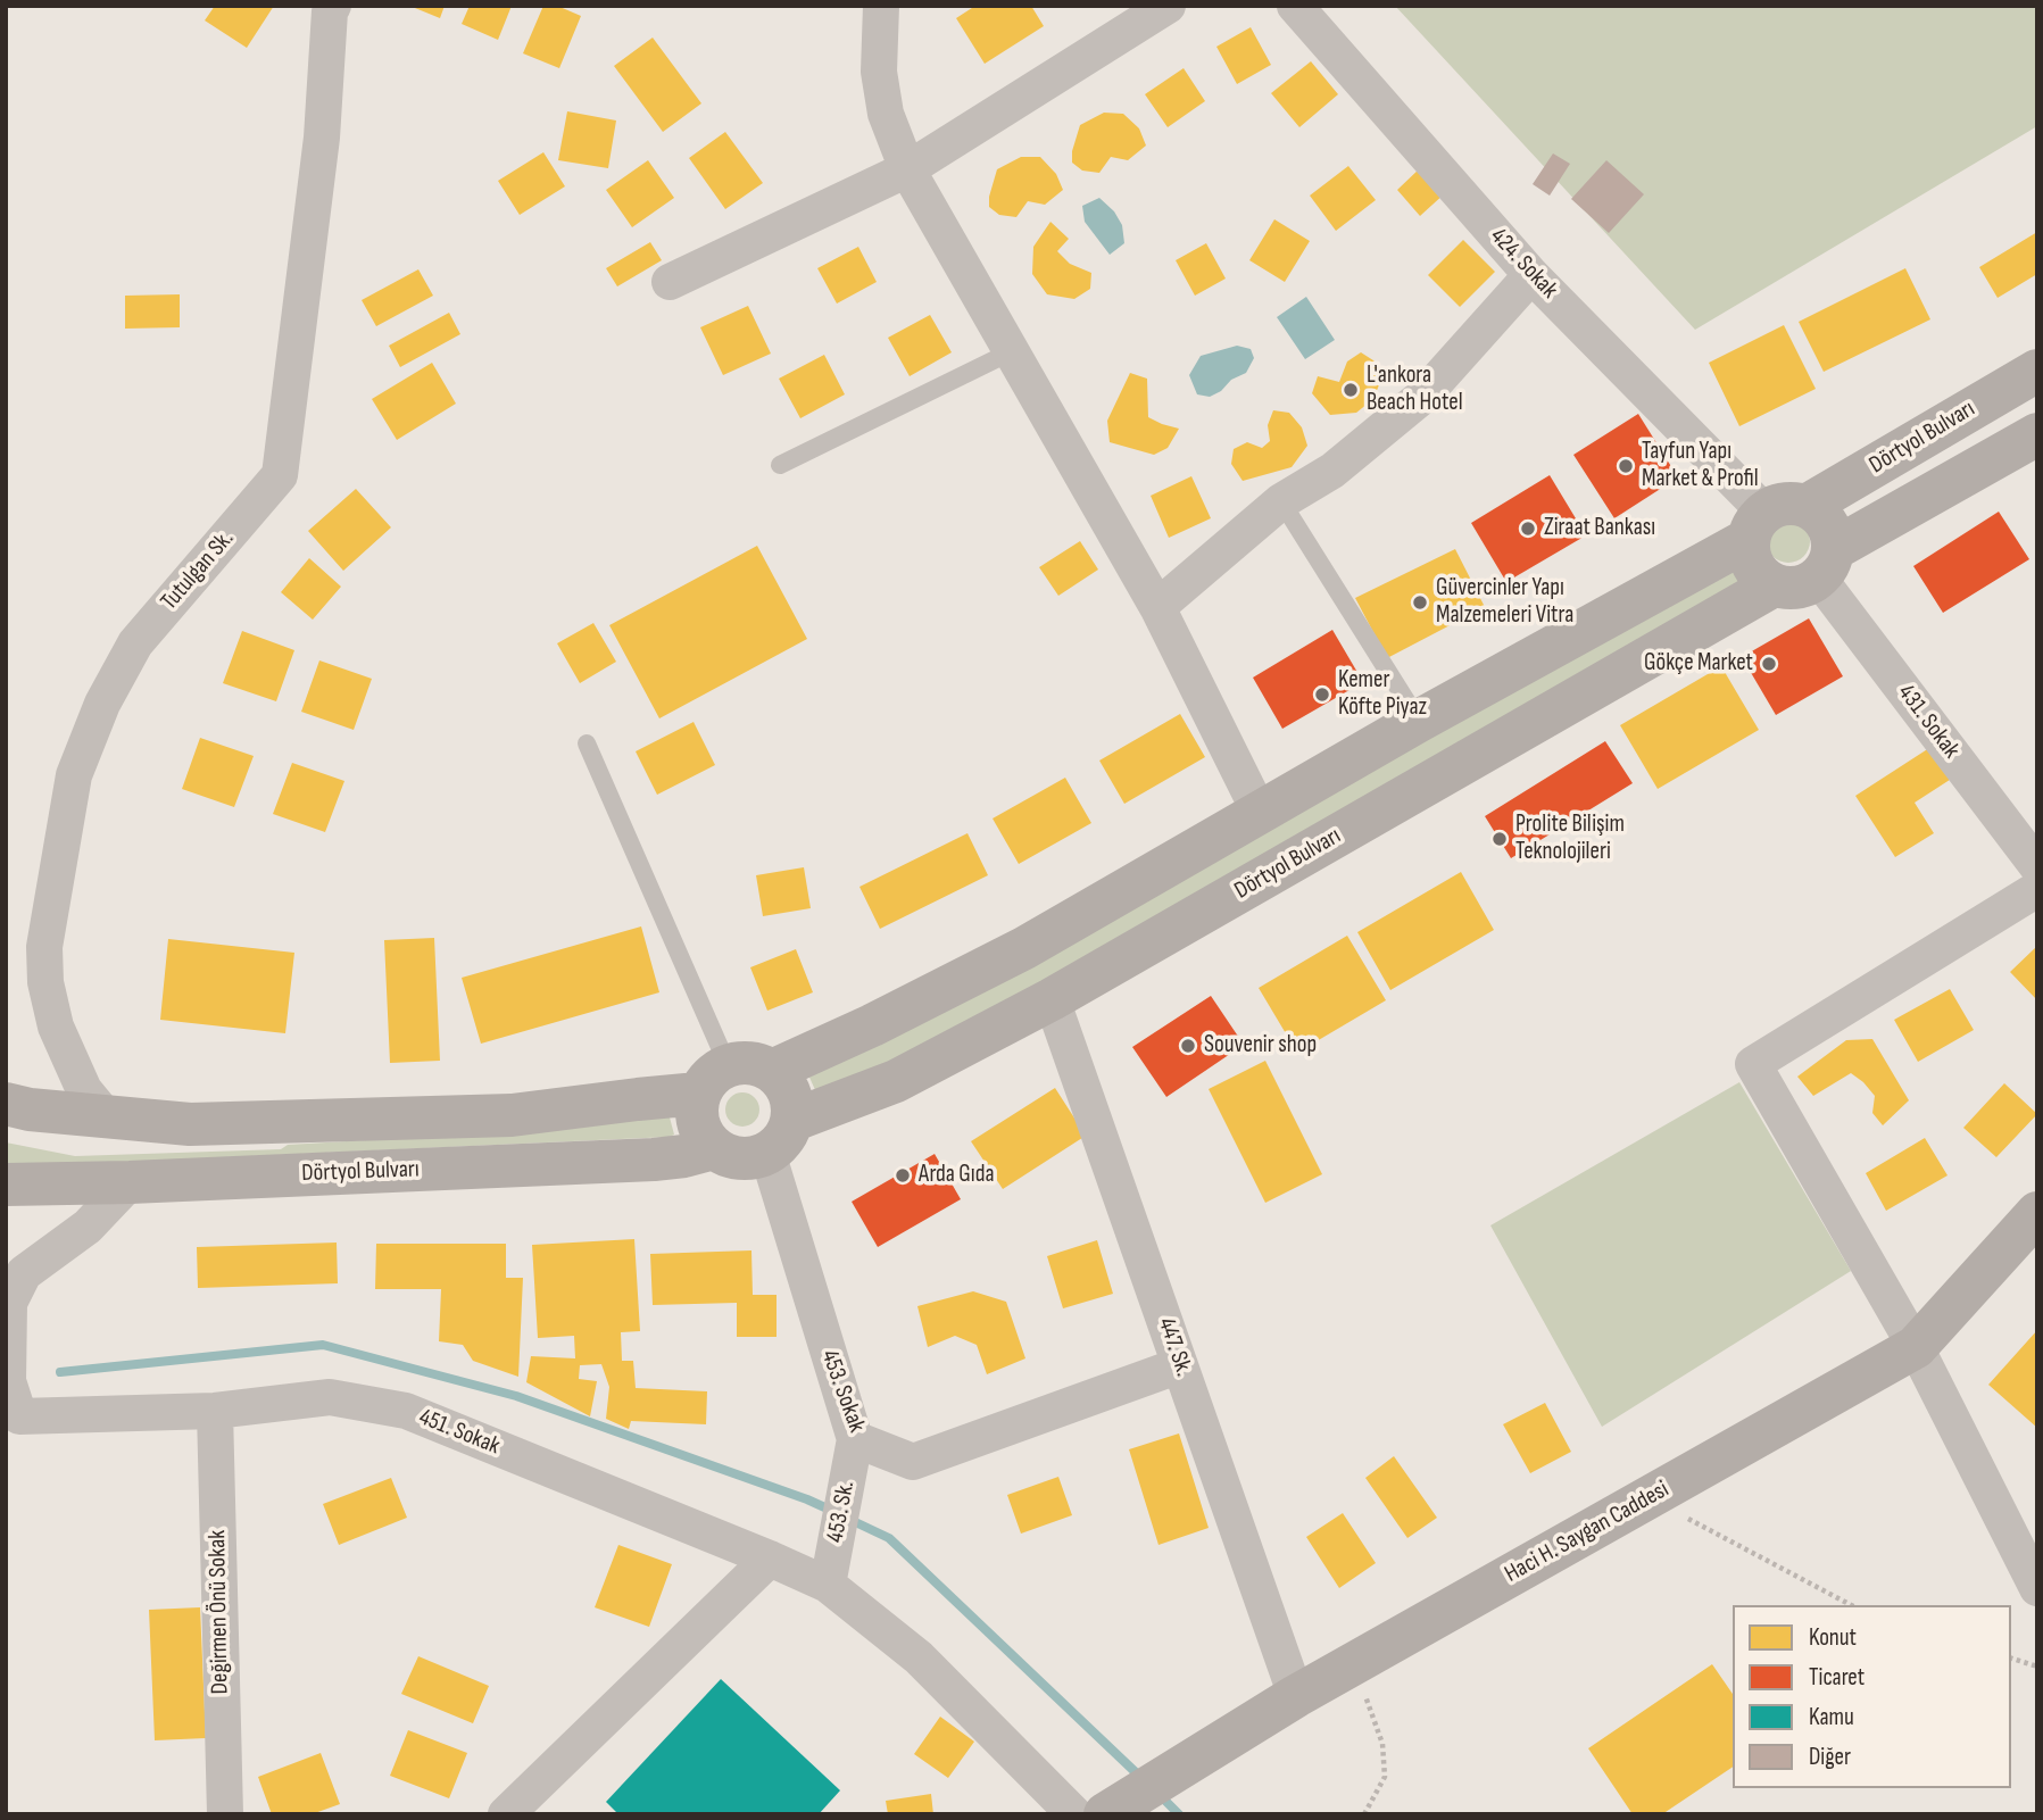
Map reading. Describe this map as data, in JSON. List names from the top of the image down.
{
  "streets": {
    "main road": ["Dörtyol Bulvarı", "Haci H. Saygan Caddesi"],
    "street": [
      "424. Sokak",
      "Tutulgan Sk.",
      "431. Sokak",
      "447. Sk.",
      "453. Sokak",
      "451. Sokak",
      "453. Sk.",
      "Değirmen Önü Sokak"
    ]
  },
  "crossings": [
    ["424. Sokak", "Dörtyol Bulvarı"],
    ["424. Sokak", "431. Sokak"],
    ["Dörtyol Bulvarı", "431. Sokak"],
    ["Dörtyol Bulvarı", "447. Sk."],
    ["Dörtyol Bulvarı", "453. Sokak"],
    ["Dörtyol Bulvarı", "451. Sokak"],
    ["447. Sk.", "453. Sokak"],
    ["447. Sk.", "Haci H. Saygan Caddesi"],
    ["453. Sokak", "453. Sk."],
    ["451. Sokak", "453. Sk."],
    ["451. Sokak", "Değirmen Önü Sokak"]
  ],
  "places": [
    "L'ankora Beach Hotel",
    "Tayfun Yapı Market & Profil",
    "Ziraat Bankası",
    "Güvercinler Yapı Malzemeleri Vitra",
    "Gökçe Market",
    "Kemer Köfte Piyaz",
    "Prolite Bilişim Teknolojileri",
    "Souvenir shop",
    "Arda Gıda"
  ],
  "legend": [
    "Konut",
    "Ticaret",
    "Kamu",
    "Diğer"
  ]
}
